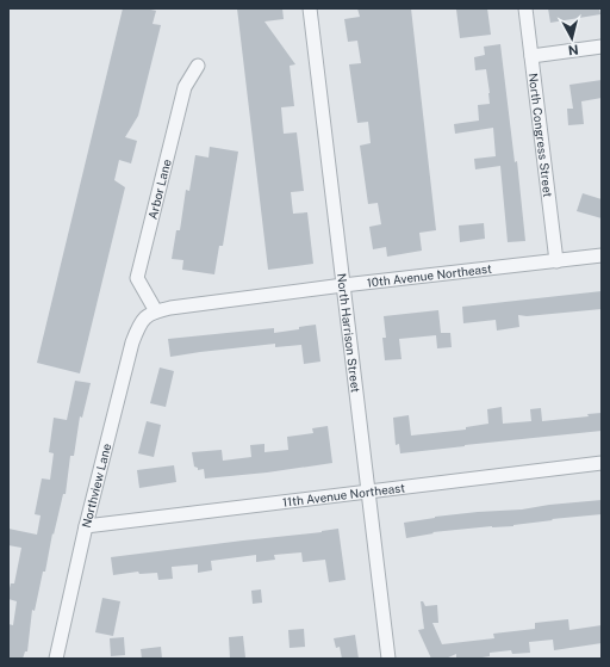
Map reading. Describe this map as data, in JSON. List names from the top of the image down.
{
  "streets": {
    "street": [
      "North Congress Street",
      "Arbor Lane",
      "10th Avenue Northeast",
      "North Harrison Street",
      "Northview Lane",
      "11th Avenue Northeast"
    ]
  },
  "crossings": [
    ["North Congress Street", "10th Avenue Northeast"],
    ["Arbor Lane", "10th Avenue Northeast"],
    ["Arbor Lane", "Northview Lane"],
    ["10th Avenue Northeast", "North Harrison Street"],
    ["10th Avenue Northeast", "Northview Lane"],
    ["North Harrison Street", "11th Avenue Northeast"],
    ["Northview Lane", "11th Avenue Northeast"]
  ],
  "north": "bottom"
}
